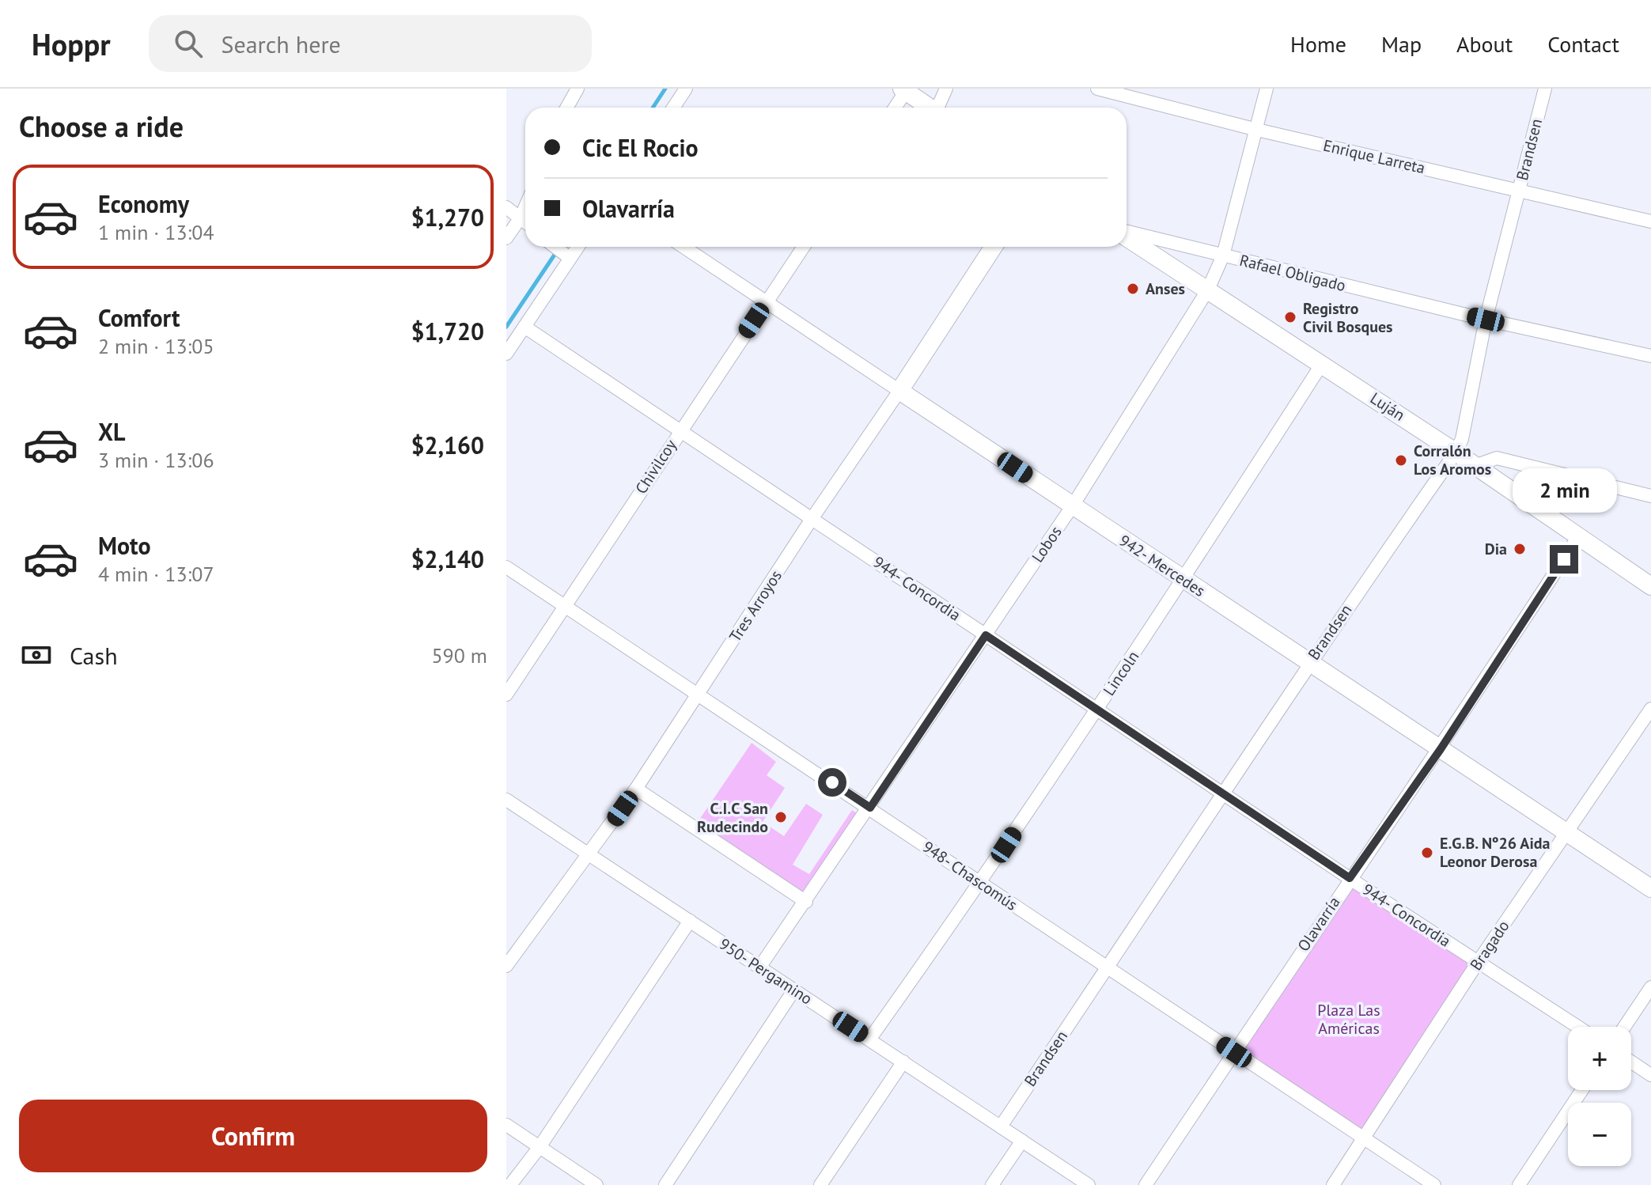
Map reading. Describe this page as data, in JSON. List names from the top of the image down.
{
  "streets": {
    "main road": ["Luján", "942- Mercedes", "Tres Arroyos"],
    "street": [
      "Brandsen",
      "Enrique Larreta",
      "Rafael Obligado",
      "Chivilcoy",
      "Lobos",
      "944- Concordia",
      "Lincoln",
      "948- Chascomús",
      "Olavarría",
      "Bragado",
      "950- Pergamino"
    ]
  },
  "crossings": [
    ["Brandsen", "Enrique Larreta"],
    ["Brandsen", "Rafael Obligado"],
    ["Brandsen", "Luján"],
    ["Brandsen", "942- Mercedes"],
    ["Brandsen", "944- Concordia"],
    ["Brandsen", "948- Chascomús"],
    ["Brandsen", "950- Pergamino"],
    ["Enrique Larreta", "Lobos"],
    ["Rafael Obligado", "Lobos"],
    ["Luján", "Lobos"],
    ["Luján", "Lincoln"],
    ["Luján", "Olavarría"],
    ["Chivilcoy", "942- Mercedes"],
    ["Chivilcoy", "944- Concordia"],
    ["Chivilcoy", "948- Chascomús"],
    ["Lobos", "942- Mercedes"],
    ["Lobos", "944- Concordia"],
    ["Lobos", "948- Chascomús"],
    ["Lobos", "950- Pergamino"],
    ["942- Mercedes", "Tres Arroyos"],
    ["942- Mercedes", "Lincoln"],
    ["942- Mercedes", "Olavarría"],
    ["942- Mercedes", "Bragado"],
    ["944- Concordia", "Tres Arroyos"],
    ["944- Concordia", "Lincoln"],
    ["944- Concordia", "Olavarría"],
    ["944- Concordia", "Bragado"],
    ["Tres Arroyos", "948- Chascomús"],
    ["Tres Arroyos", "950- Pergamino"],
    ["Lincoln", "948- Chascomús"],
    ["Lincoln", "950- Pergamino"],
    ["948- Chascomús", "Olavarría"],
    ["948- Chascomús", "Bragado"]
  ],
  "parks": ["Plaza Las Américas"],
  "places": [
    "Anses",
    "Registro Civil Bosques",
    "Corralón Los Aromos",
    "Dia",
    "C.I.C San Rudecindo",
    "E.G.B. Nº26 Aida Leonor Derosa"
  ],
  "page": {
    "header": "Hoppr",
    "search": "Search here",
    "nav": [
      "Home",
      "Map",
      "About",
      "Contact"
    ],
    "heading": "Choose a ride",
    "banner": ["Cic El Rocio", "Olavarría"],
    "list": [
      {
        "name": "Economy",
        "note": "1 min · 13:04",
        "value": "$1,270"
      },
      {
        "name": "Comfort",
        "note": "2 min · 13:05",
        "value": "$1,720"
      },
      {
        "name": "XL",
        "note": "3 min · 13:06",
        "value": "$2,160"
      },
      {
        "name": "Moto",
        "note": "4 min · 13:07",
        "value": "$2,140"
      }
    ],
    "bubble": "2 min",
    "pay": ["Cash", "590 m"],
    "map_buttons": ["+", "−"],
    "buttons": "Confirm"
  }
}
